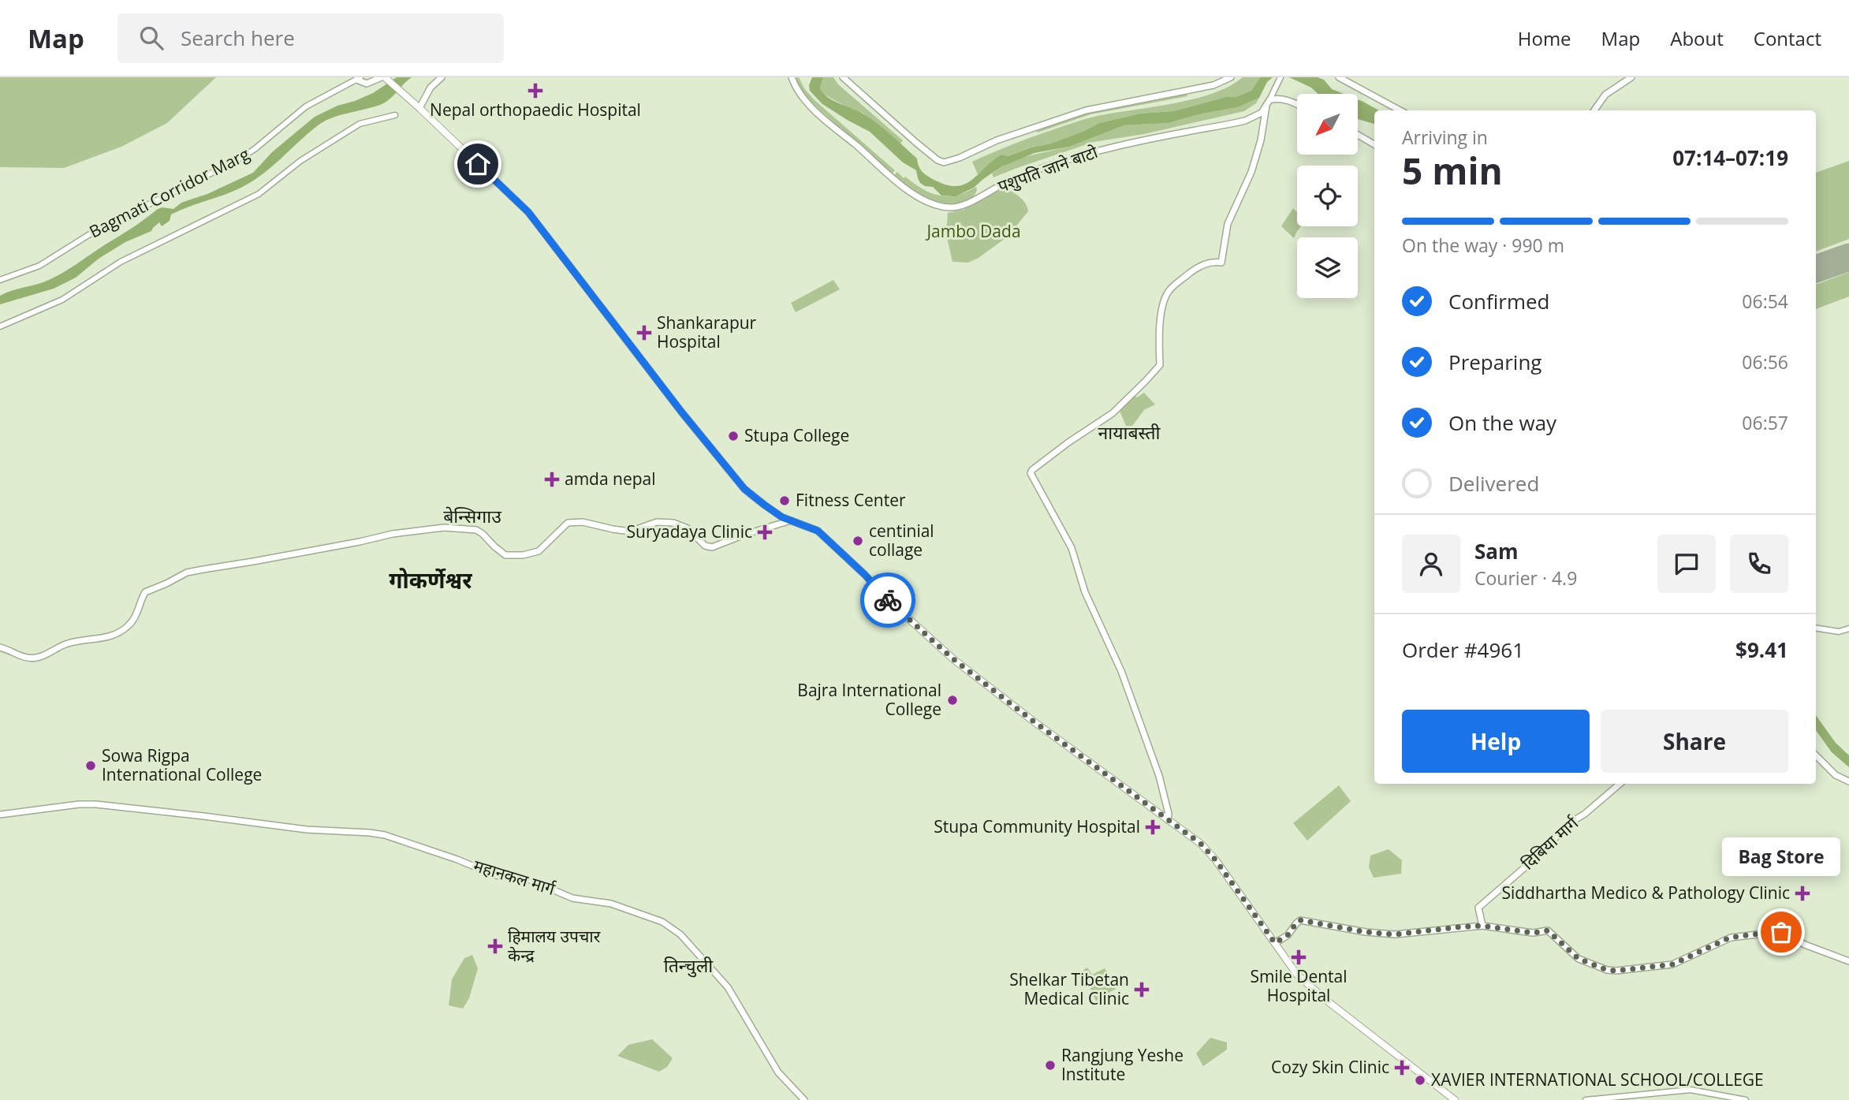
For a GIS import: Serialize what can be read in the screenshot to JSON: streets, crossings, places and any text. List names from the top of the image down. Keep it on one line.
{"streets":{"main road":["पशुपति जाने बाटो","दिबिया मार्ग","महानकल मार्ग"],"street":["Bagmati Corridor Marg"]},"districts":["नायाबस्ती","बेन्सिगाउ","गोकर्णेश्वर","तिन्चुली"],"parks":["Jambo Dada"],"places":{"health":["Nepal orthopaedic Hospital","Shankarapur Hospital","amda nepal","Suryadaya Clinic","Stupa Community Hospital","Siddhartha Medico & Pathology Clinic","हिमालय उपचार केन्द्र","Smile Dental Hospital","Shelkar Tibetan Medical Clinic","Cozy Skin Clinic"],"other":["Stupa College","Fitness Center","centinial collage","Bajra International College","Sowa Rigpa International College","Bag Store","Rangjung Yeshe Institute","XAVIER INTERNATIONAL SCHOOL/COLLEGE"]},"north":"bottom left","page":{"header":"Map","search":"Search here","nav":["Home","Map","About","Contact"],"heading":["5 min","Arriving in","07:14–07:19"],"panel":["Sam","Courier · 4.9","Order #4961","$9.41"],"bar":"On the way · 990 m","list":[["Confirmed","06:54"],["Preparing","06:56"],["On the way","06:57"],"Delivered"],"buttons":["Help","Share"],"bubble":"Bag Store"}}
